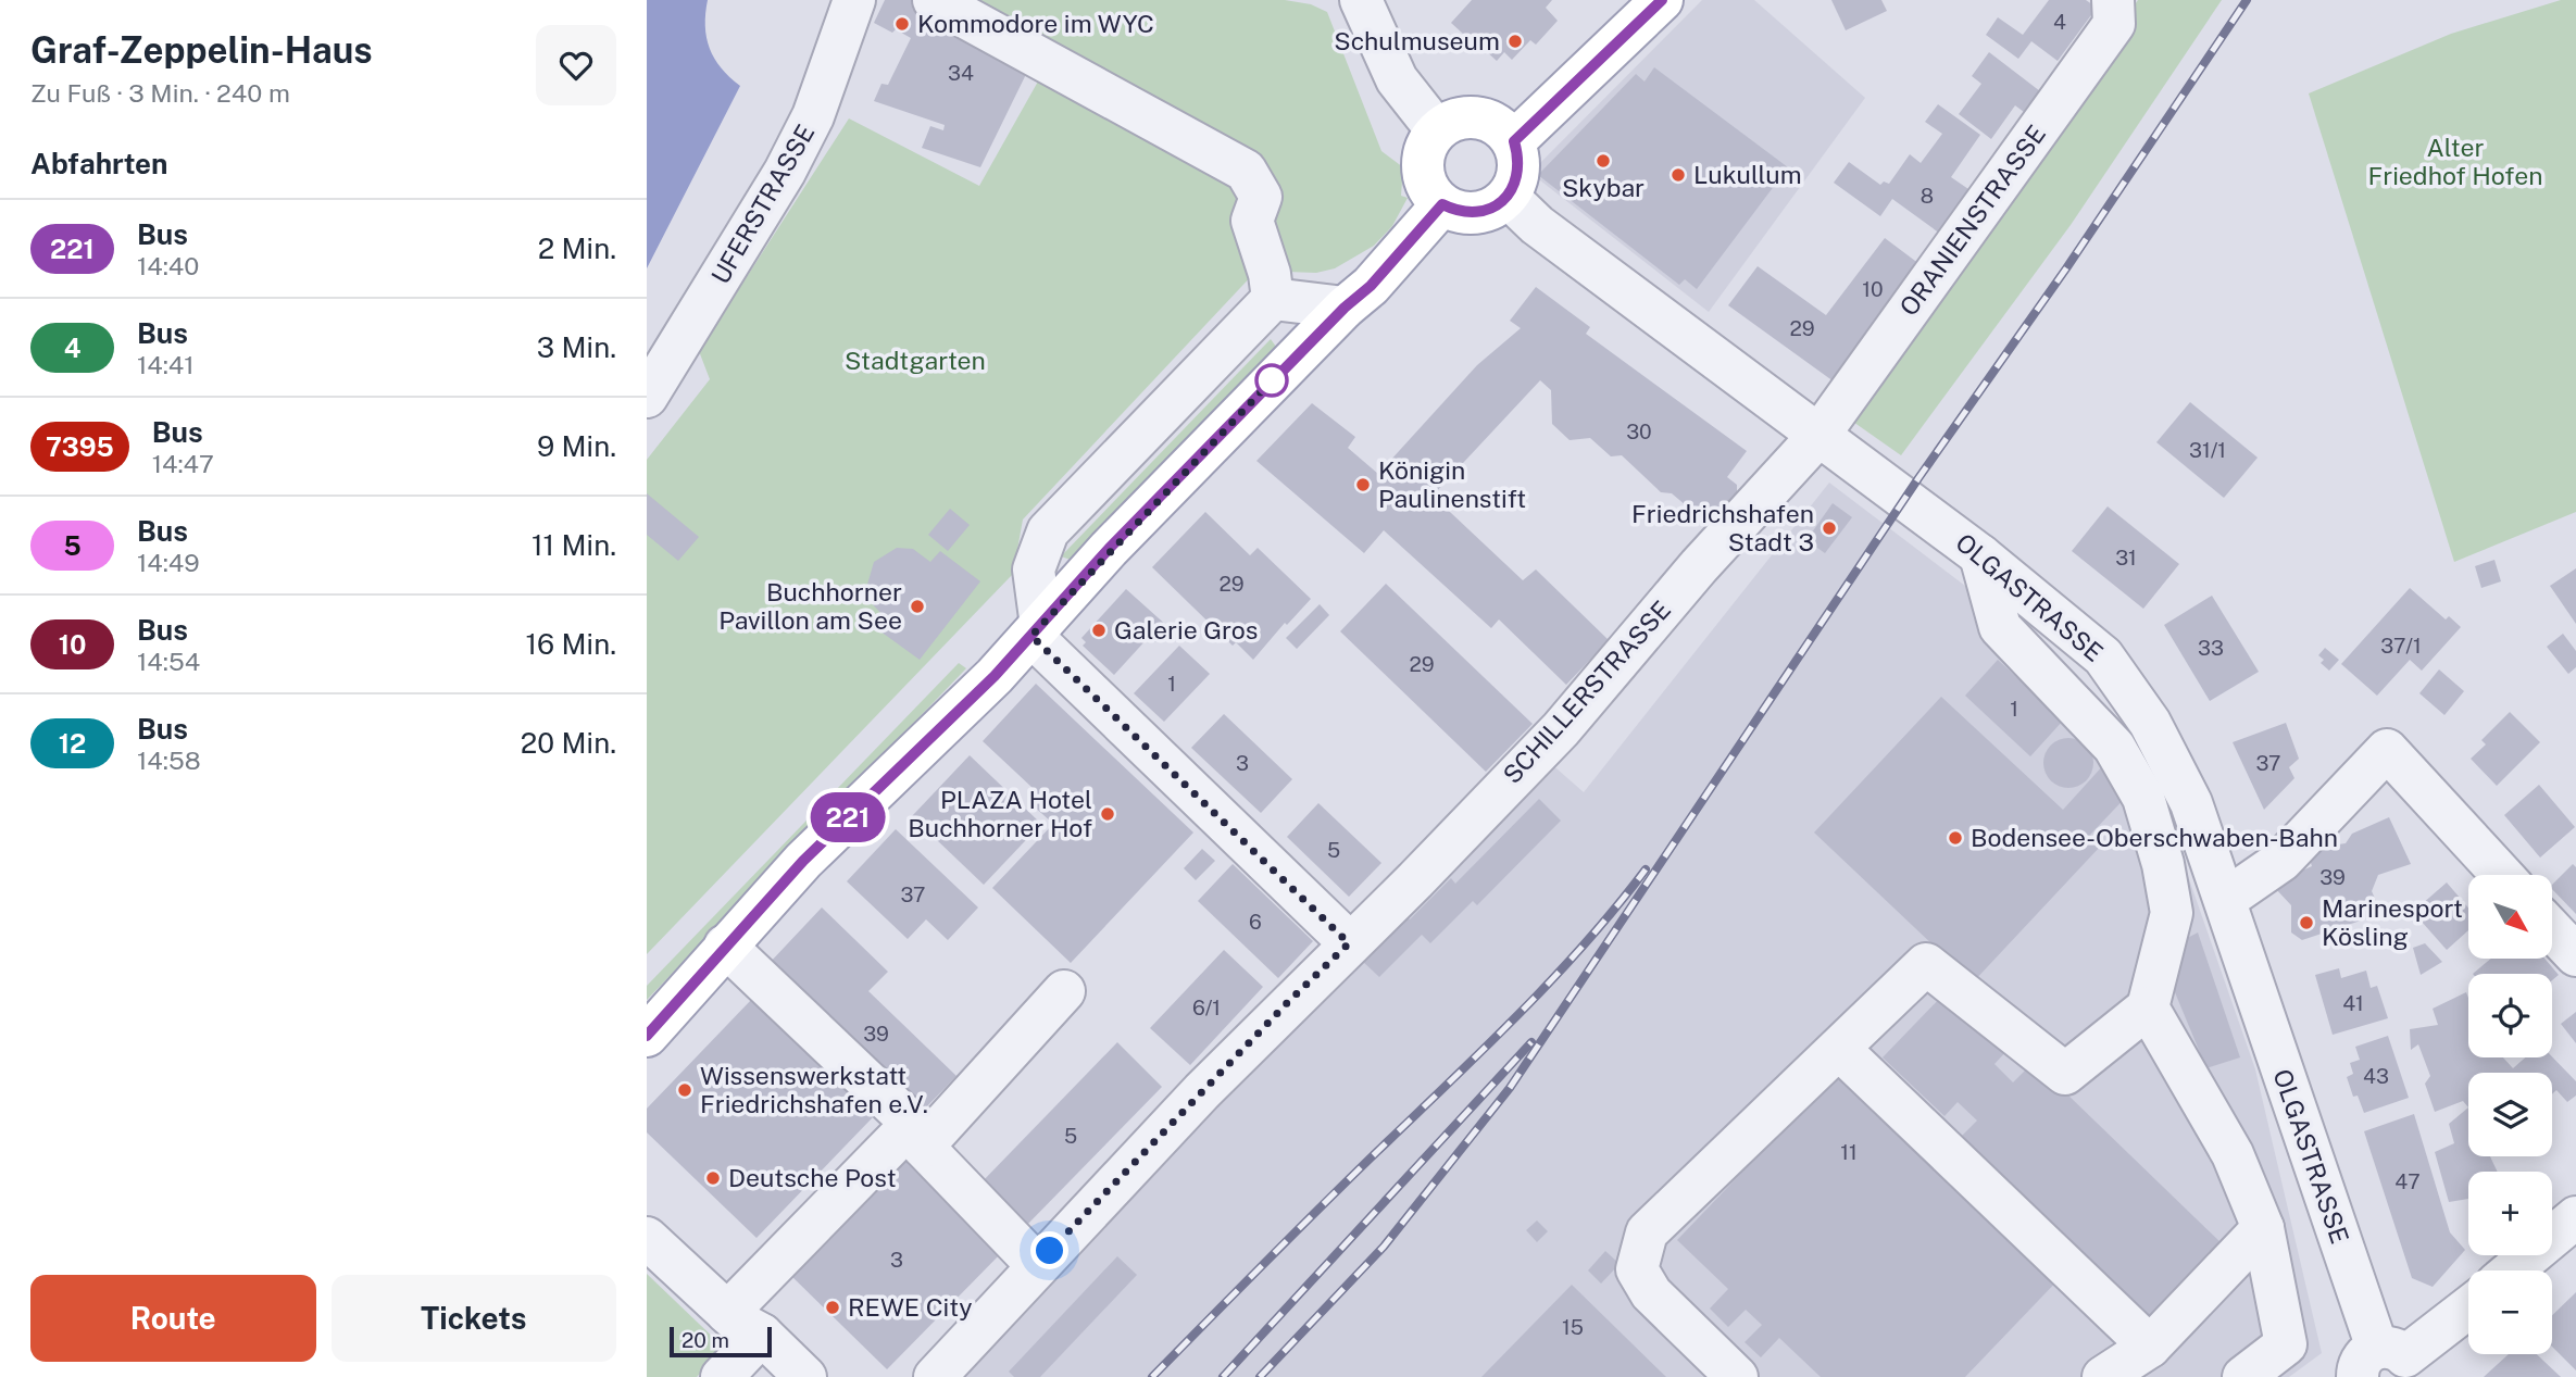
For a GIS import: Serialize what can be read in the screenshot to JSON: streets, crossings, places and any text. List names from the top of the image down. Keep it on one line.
{"streets":{"street":["UFERSTRASSE","ORANIENSTRASSE","OLGASTRASSE","SCHILLERSTRASSE"]},"crossings":[["ORANIENSTRASSE","OLGASTRASSE"],["ORANIENSTRASSE","SCHILLERSTRASSE"],["OLGASTRASSE","SCHILLERSTRASSE"]],"parks":["Alter Friedhof Hofen","Stadtgarten"],"places":["Kommodore im WYC","Schulmuseum","Skybar","Lukullum","Königin Paulinenstift","Friedrichshafen Stadt 3","Buchhorner Pavillon am See","Galerie Gros","PLAZA Hotel Buchhorner Hof","Bodensee-Oberschwaben-Bahn","Marinesport Kösling","Wissenswerkstatt Friedrichshafen e.V.","Deutsche Post","REWE City"],"lines":["bus line 221"],"house_numbers":["4","34","8","10","29","30","31/1","31","29","37/1","33","29","1","1","3","37","5","39","37","6","41","6/1","39","43","5","11","47","3","15"],"scale_bar":"20 m","north":"bottom right","page":{"heading":[["Graf-Zeppelin-Haus","Zu Fuß · 3 Min. · 240 m"],"Abfahrten"],"on_map":"221","list":[{"mark":"221","name":"Bus","note":"14:40","value":"2 Min."},{"mark":"4","name":"Bus","note":"14:41","value":"3 Min."},{"mark":"7395","name":"Bus","note":"14:47","value":"9 Min."},{"mark":"5","name":"Bus","note":"14:49","value":"11 Min."},{"mark":"10","name":"Bus","note":"14:54","value":"16 Min."},{"mark":"12","name":"Bus","note":"14:58","value":"20 Min."}],"map_buttons":["+","−"],"buttons":["Route","Tickets"],"scale":"20 m"}}
